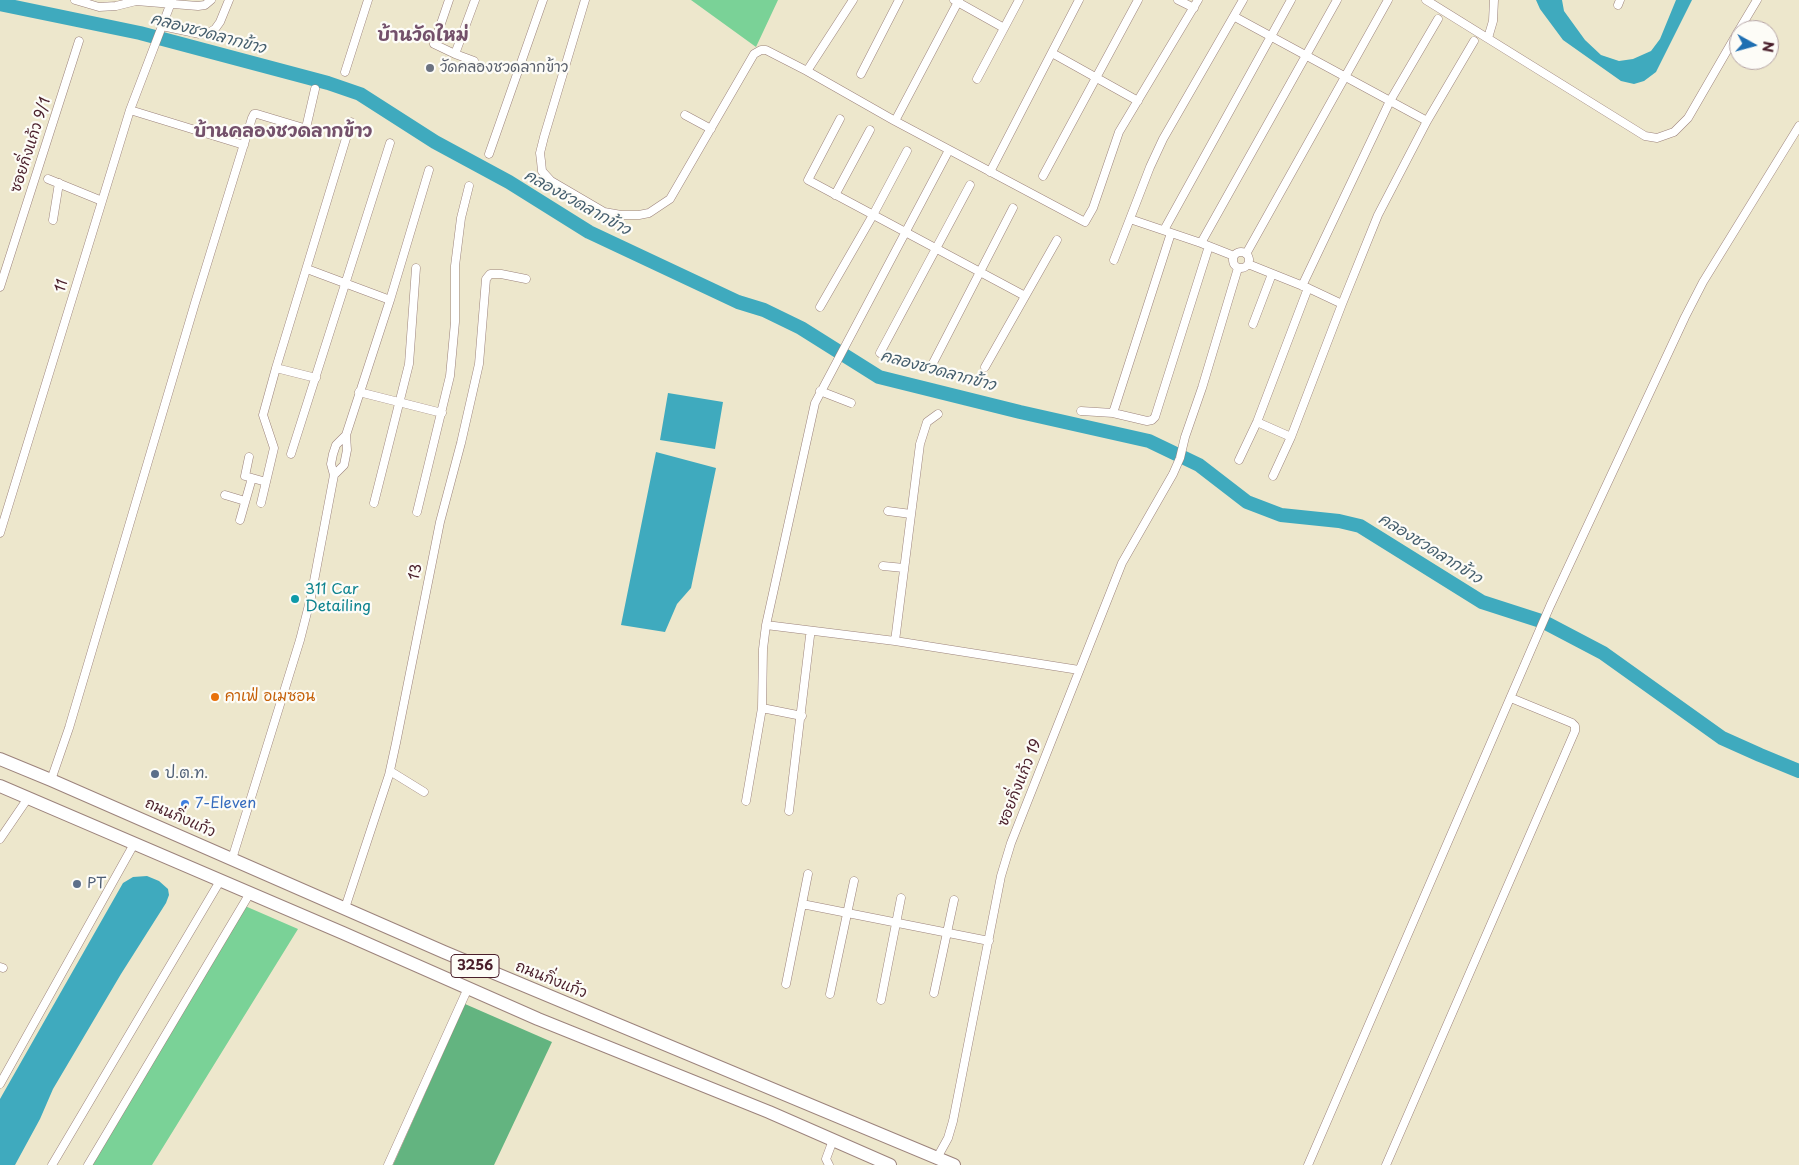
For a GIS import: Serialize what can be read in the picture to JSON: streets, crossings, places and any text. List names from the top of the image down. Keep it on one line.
{"streets":{"main road":["ถนนกิ่งแก้ว","3256"],"street":["ซอยกิ่งแก้ว 9/1","11","13","ซอยกิ่งแก้ว 19"]},"crossings":[["13","ถนนกิ่งแก้ว"],["ซอยกิ่งแก้ว 19","ถนนกิ่งแก้ว"]],"districts":["บ้านวัดใหม่","บ้านคลองชวดลากข้าว"],"water":["คลองชวดลากข้าว"],"places":["วัดคลองชวดลากข้าว","311 Car Detailing","คาเฟ่ อเมซอน","ป.ต.ท.","7-Eleven","PT"],"north":"right"}
